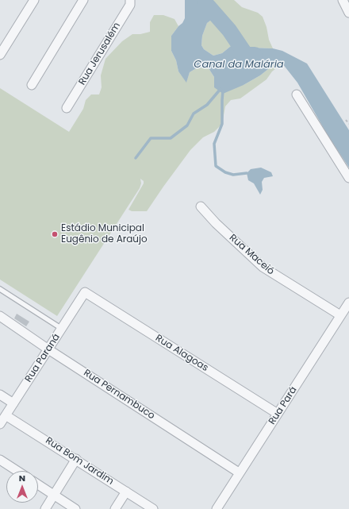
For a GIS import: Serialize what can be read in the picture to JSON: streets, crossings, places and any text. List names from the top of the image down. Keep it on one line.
{"streets":{"street":["Rua Jerusalém","Rua Maceió","Rua Alagoas","Rua Paraná","Rua Pernambuco","Rua Pará","Rua Bom Jardim"]},"crossings":[["Rua Maceió","Rua Pará"],["Rua Alagoas","Rua Paraná"],["Rua Alagoas","Rua Pará"],["Rua Paraná","Rua Pernambuco"],["Rua Paraná","Rua Bom Jardim"],["Rua Pernambuco","Rua Pará"]],"water":["Canal da Malária"],"places":["Estádio Municipal Eugênio de Araújo"],"north":"top"}
